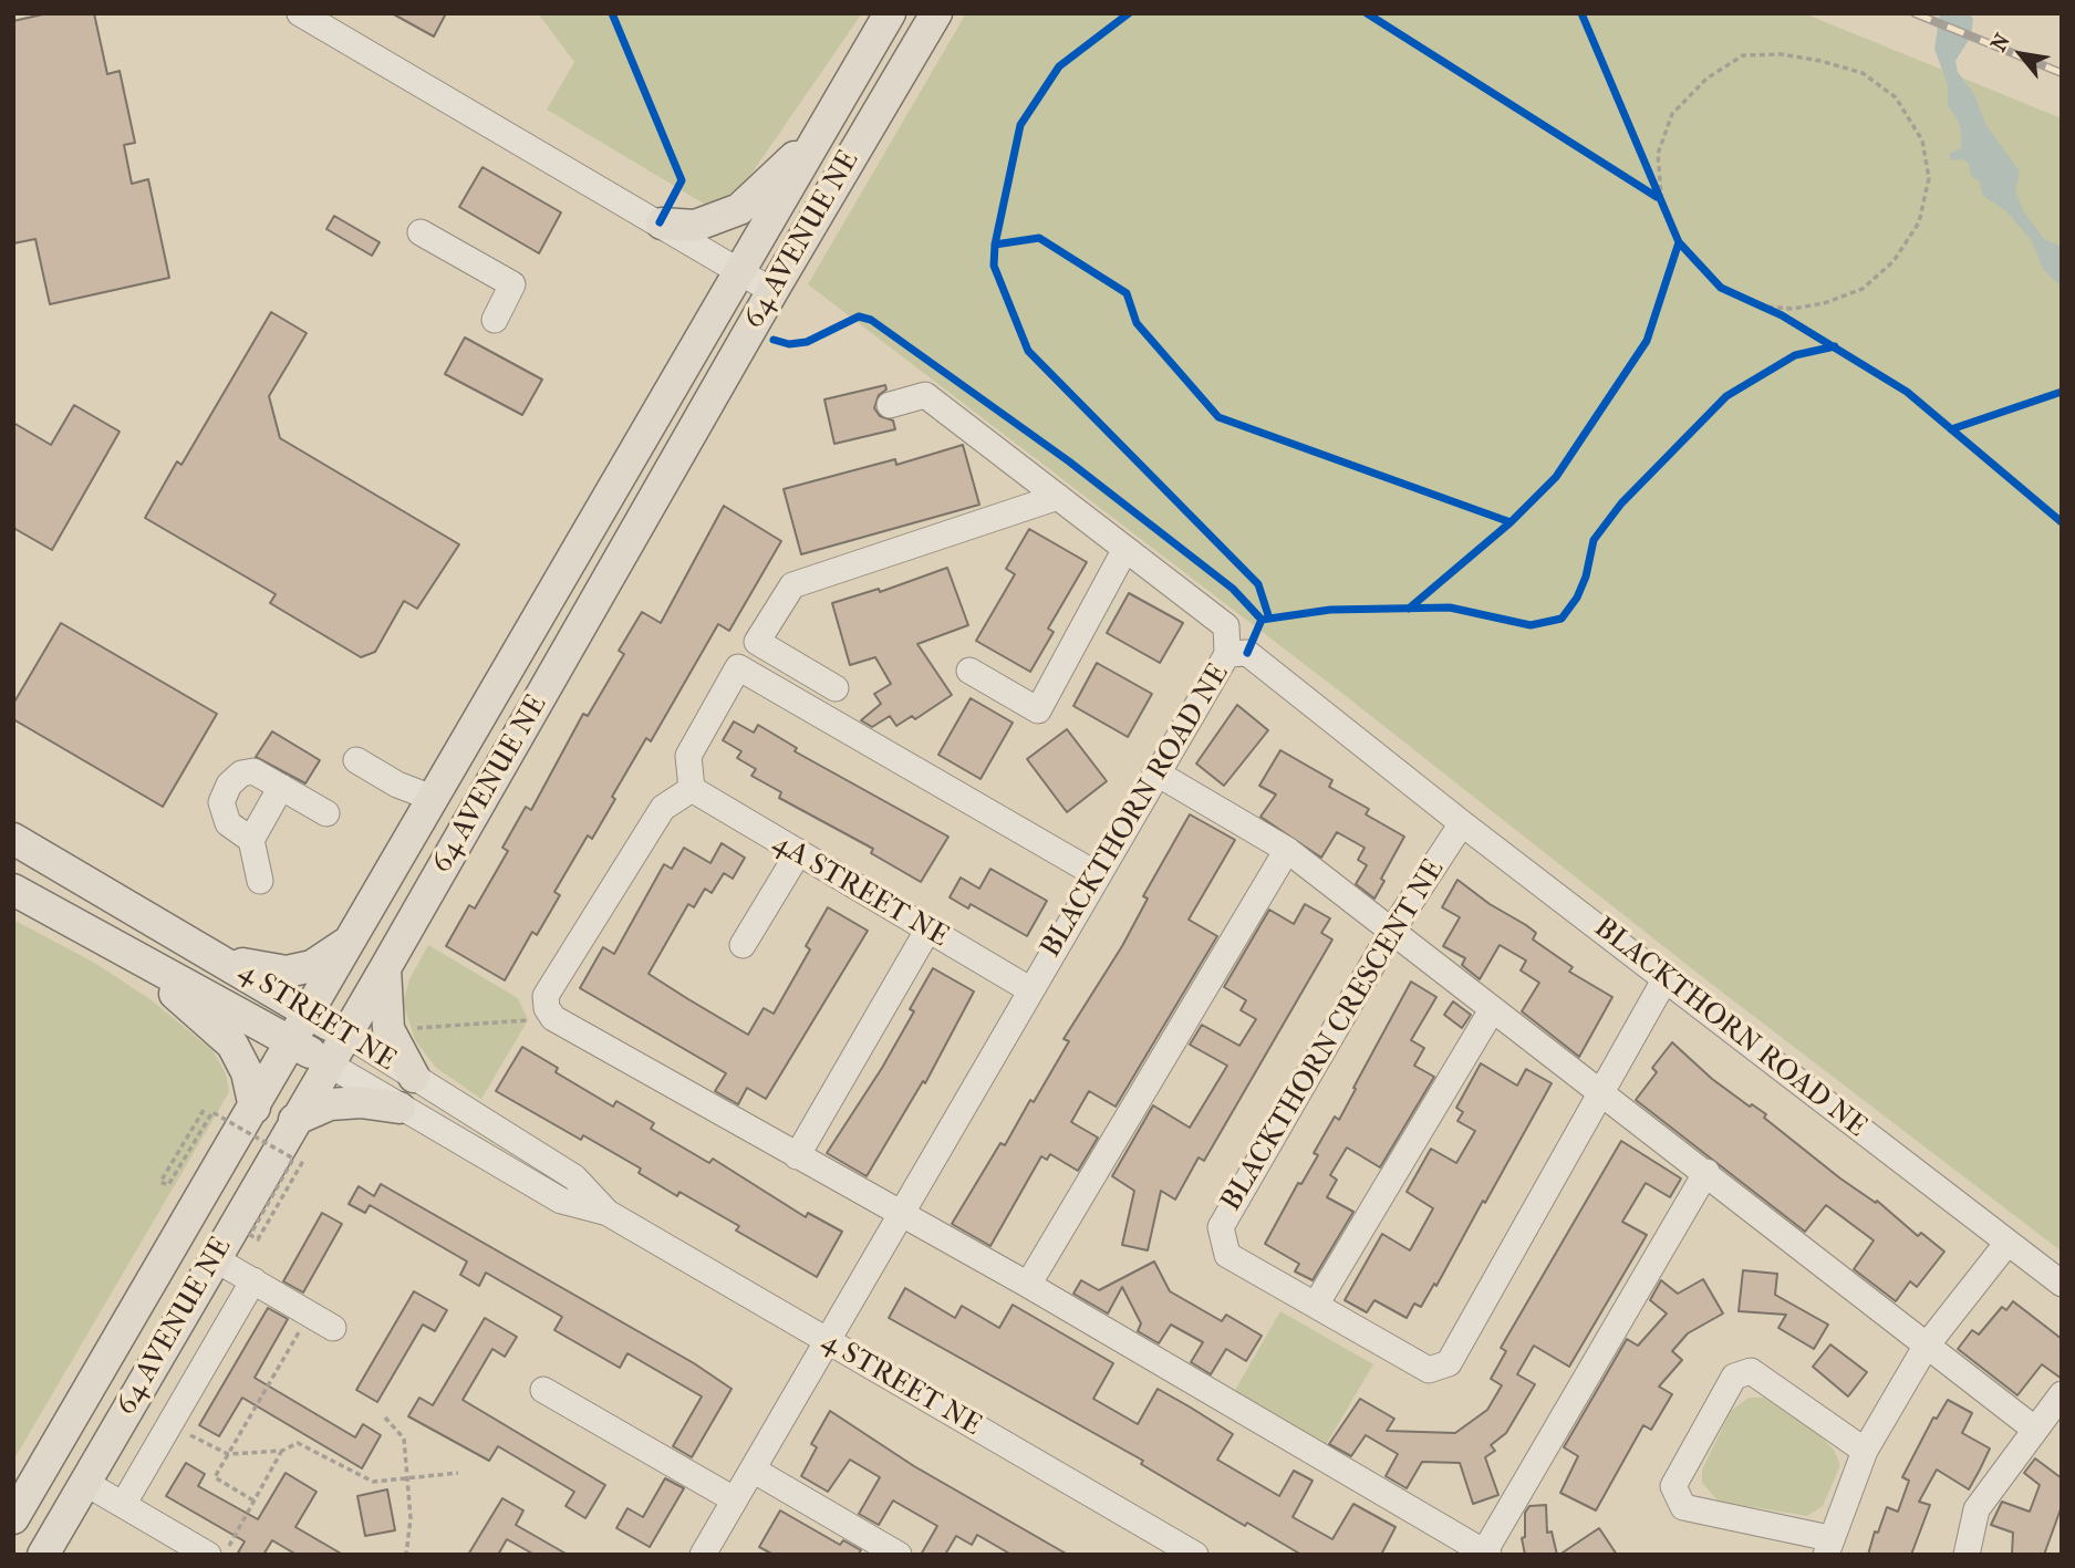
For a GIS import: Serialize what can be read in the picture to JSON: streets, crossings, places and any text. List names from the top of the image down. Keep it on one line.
{"streets":{"main road":["64 AVENUE NE","4 STREET NE"],"street":["BLACKTHORN ROAD NE","4A STREET NE","BLACKTHORN CRESCENT NE"]},"crossings":[["64 AVENUE NE","4 STREET NE"],["BLACKTHORN ROAD NE","4A STREET NE"],["BLACKTHORN ROAD NE","4 STREET NE"],["BLACKTHORN ROAD NE","BLACKTHORN CRESCENT NE"]],"north":"top left"}
